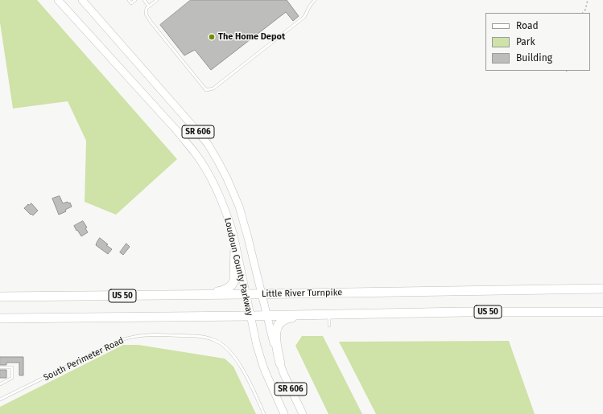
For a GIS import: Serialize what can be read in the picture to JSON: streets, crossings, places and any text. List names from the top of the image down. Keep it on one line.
{"streets":{"highway":["Little River Turnpike","US 50"],"main road":["SR 606","Loudoun County Parkway"],"lane":["South Perimeter Road"]},"crossings":[["Loudoun County Parkway","Little River Turnpike"],["Loudoun County Parkway","US 50"]],"places":["The Home Depot"],"legend":["Road","Park","Building"]}
